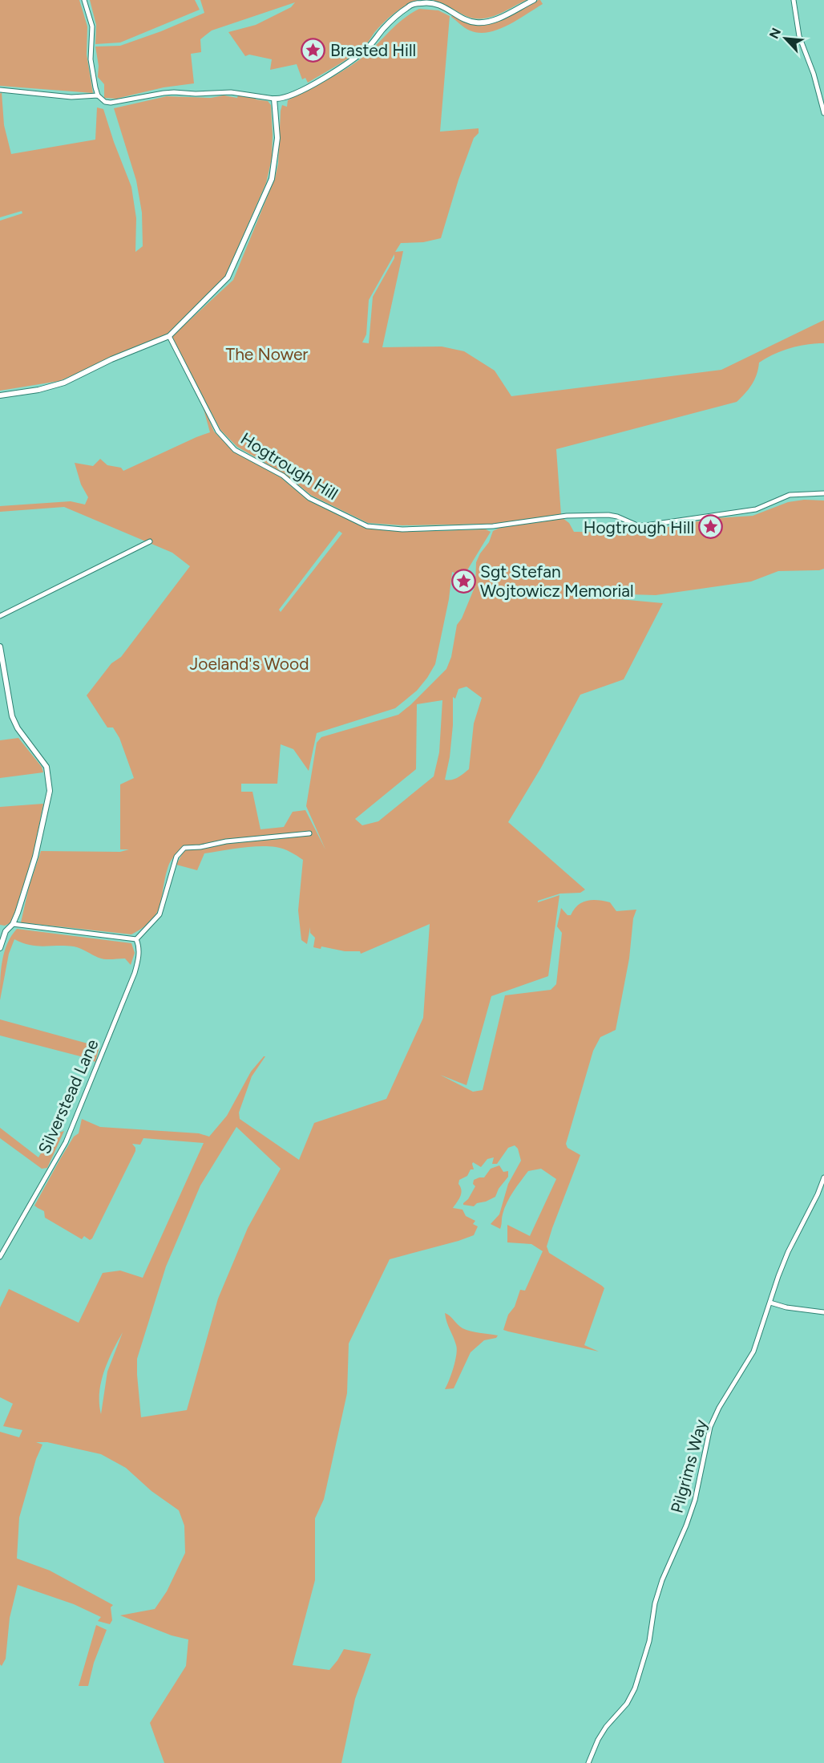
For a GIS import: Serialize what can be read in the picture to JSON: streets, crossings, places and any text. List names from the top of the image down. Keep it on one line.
{"streets":{"street":["Hogtrough Hill","Silverstead Lane","Pilgrims Way"]},"parks":["The Nower","Joeland's Wood"],"places":{"place":["Brasted Hill","Hogtrough Hill","Sgt Stefan Wojtowicz Memorial"]},"north":"top left"}
